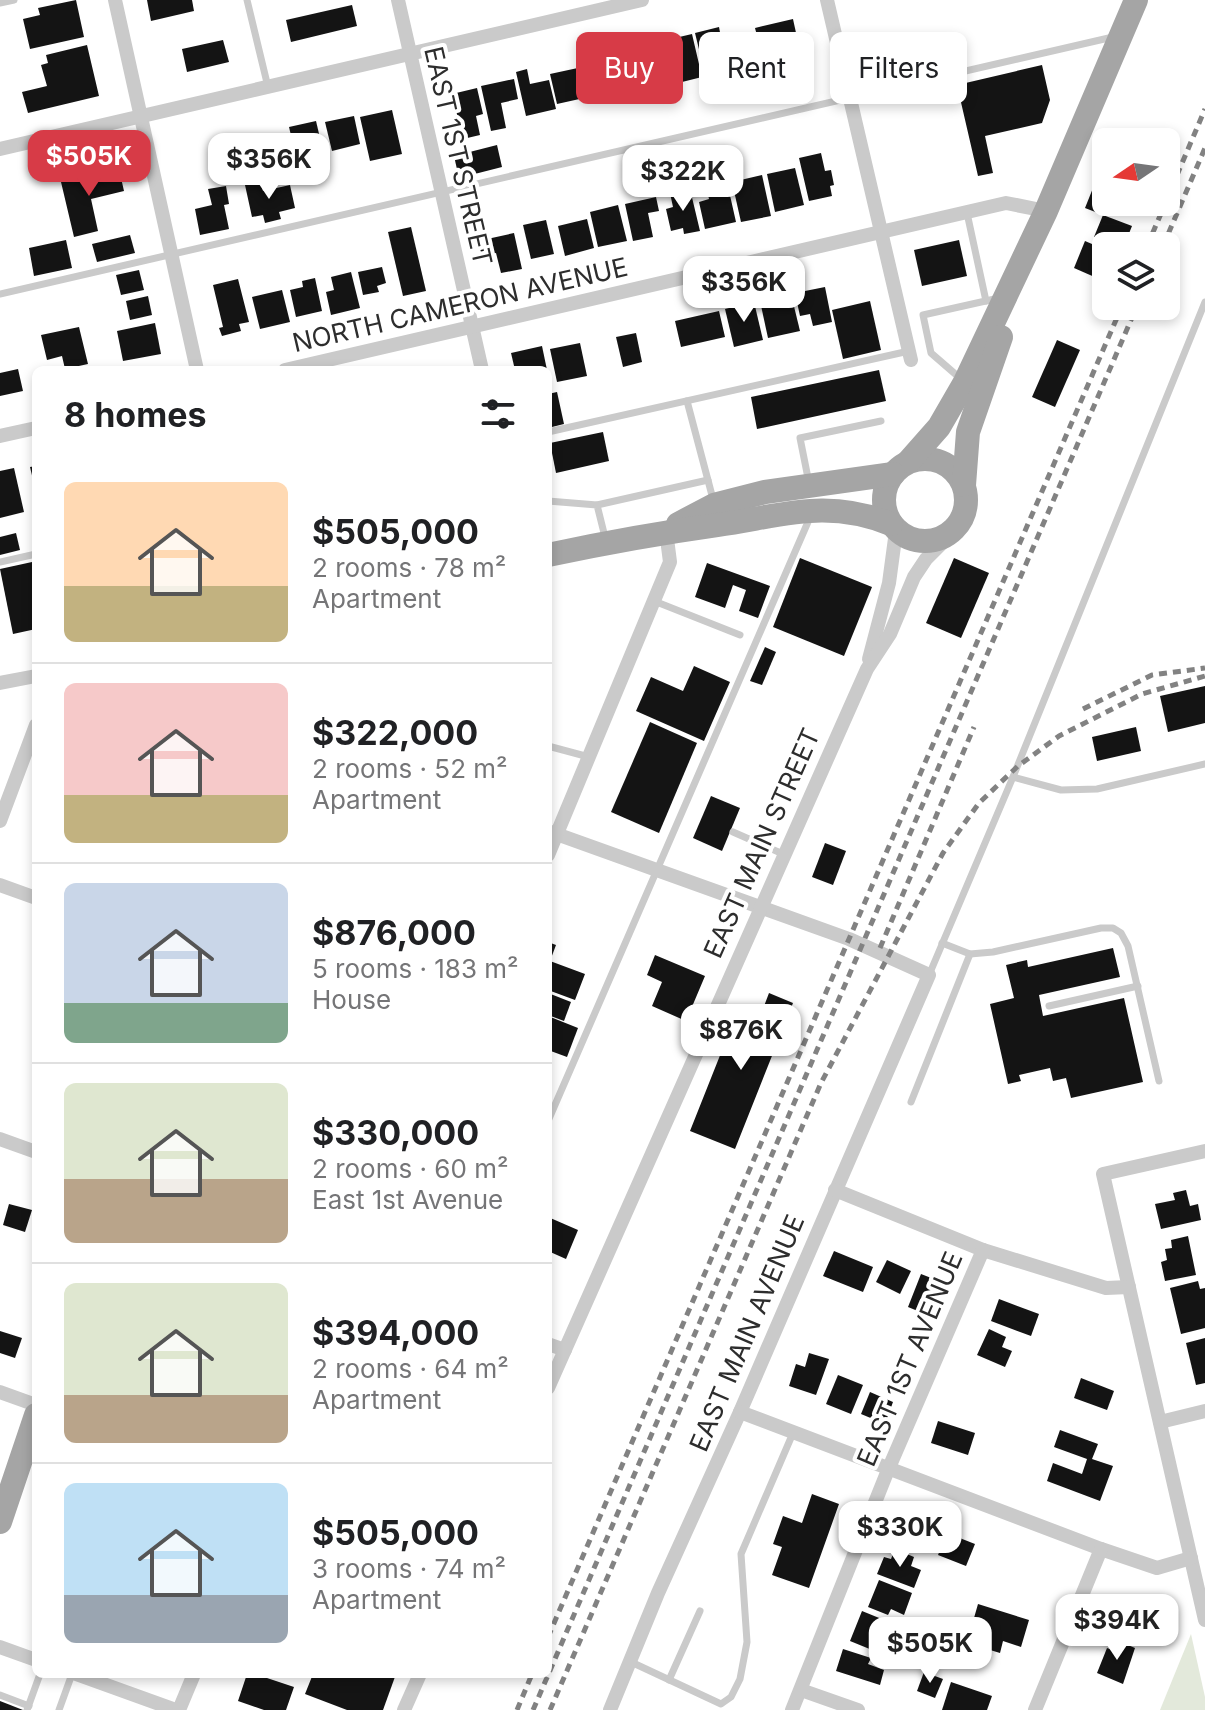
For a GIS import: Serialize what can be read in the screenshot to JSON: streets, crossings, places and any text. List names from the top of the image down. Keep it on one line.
{"streets":{"street":["EAST 1ST STREET","NORTH CAMERON AVENUE","EAST MAIN STREET","EAST MAIN AVENUE","EAST 1ST AVENUE"]},"crossings":[["EAST 1ST STREET","NORTH CAMERON AVENUE"]],"north":"left","page":{"chip":["Buy","Rent","Filters"],"price":["$505K","$356K","$322K","$356K","$876K","$330K","$394K","$505K"],"heading":"8 homes","list":[{"name":"$505,000","note":"2 rooms · 78 m² · Apartment"},{"name":"$322,000","note":"2 rooms · 52 m² · Apartment"},{"name":"$876,000","note":"5 rooms · 183 m² · House"},{"name":"$330,000","note":"2 rooms · 60 m² · East 1st Avenue"},{"name":"$394,000","note":"2 rooms · 64 m² · Apartment"},{"name":"$505,000","note":"3 rooms · 74 m² · Apartment"}]}}
